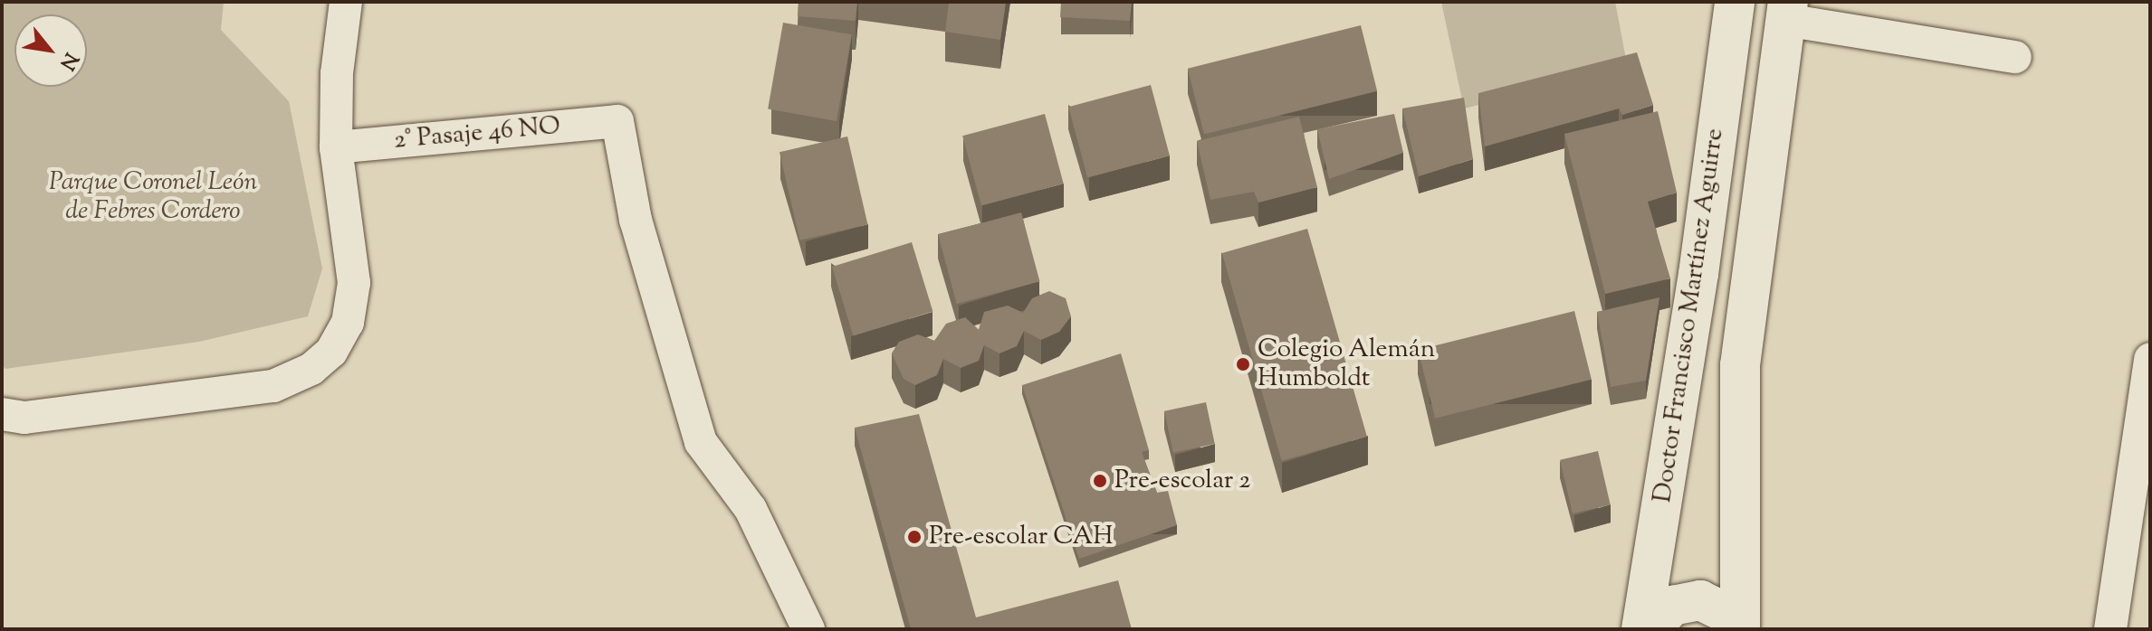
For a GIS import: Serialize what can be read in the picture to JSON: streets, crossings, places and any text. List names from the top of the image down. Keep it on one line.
{"streets":{"street":["2° Pasaje 46 NO","Doctor Francisco Martínez Aguirre"]},"parks":["Parque Coronel León de Febres Cordero"],"places":["Colegio Alemán Humboldt","Pre-escolar 2","Pre-escolar CAH"],"north":"bottom right"}
